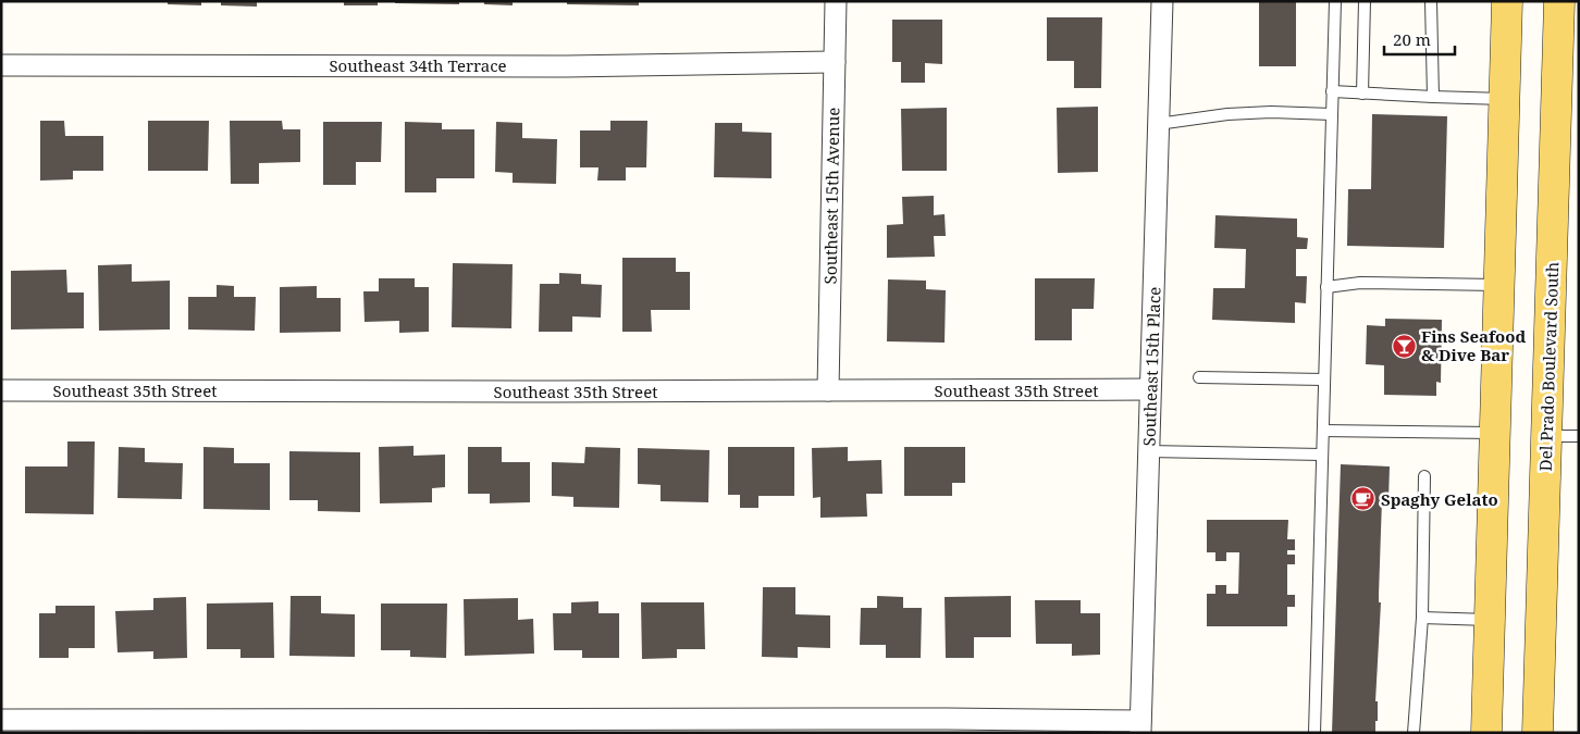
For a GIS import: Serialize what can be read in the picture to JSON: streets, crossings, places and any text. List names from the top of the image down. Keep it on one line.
{"streets":{"main road":["Del Prado Boulevard South"],"street":["Southeast 34th Terrace","Southeast 15th Avenue","Southeast 15th Place","Southeast 35th Street"]},"crossings":[["Southeast 34th Terrace","Southeast 15th Avenue"],["Southeast 15th Avenue","Southeast 35th Street"],["Southeast 15th Place","Southeast 35th Street"]],"places":{"bar":["Fins Seafood & Dive Bar"],"cafe":["Spaghy Gelato"]},"scale_bar":"20 m"}
